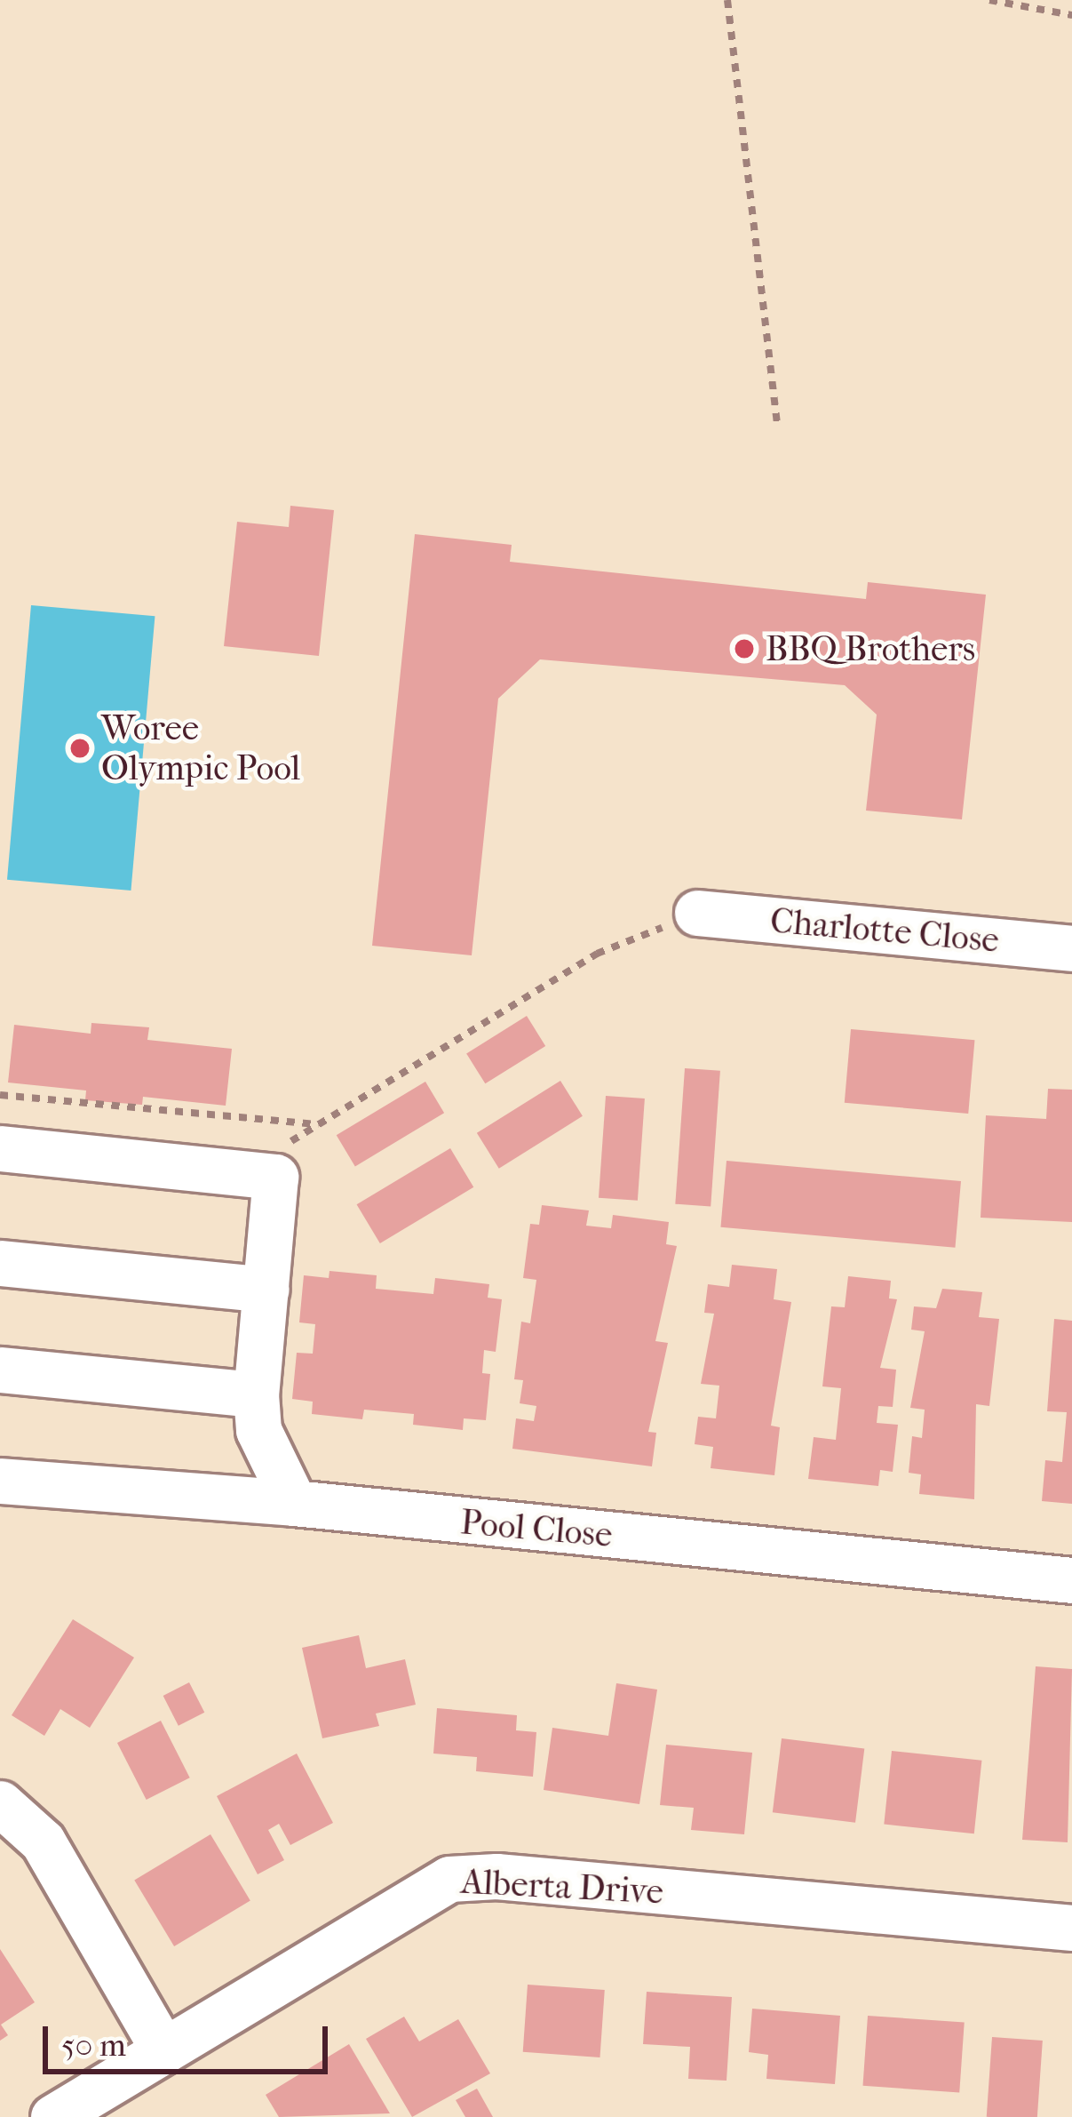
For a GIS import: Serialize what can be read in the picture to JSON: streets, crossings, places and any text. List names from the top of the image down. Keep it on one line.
{"streets":{"street":["Charlotte Close","Pool Close","Alberta Drive"]},"places":["BBQ Brothers","Woree Olympic Pool"],"scale_bar":"50 m"}
